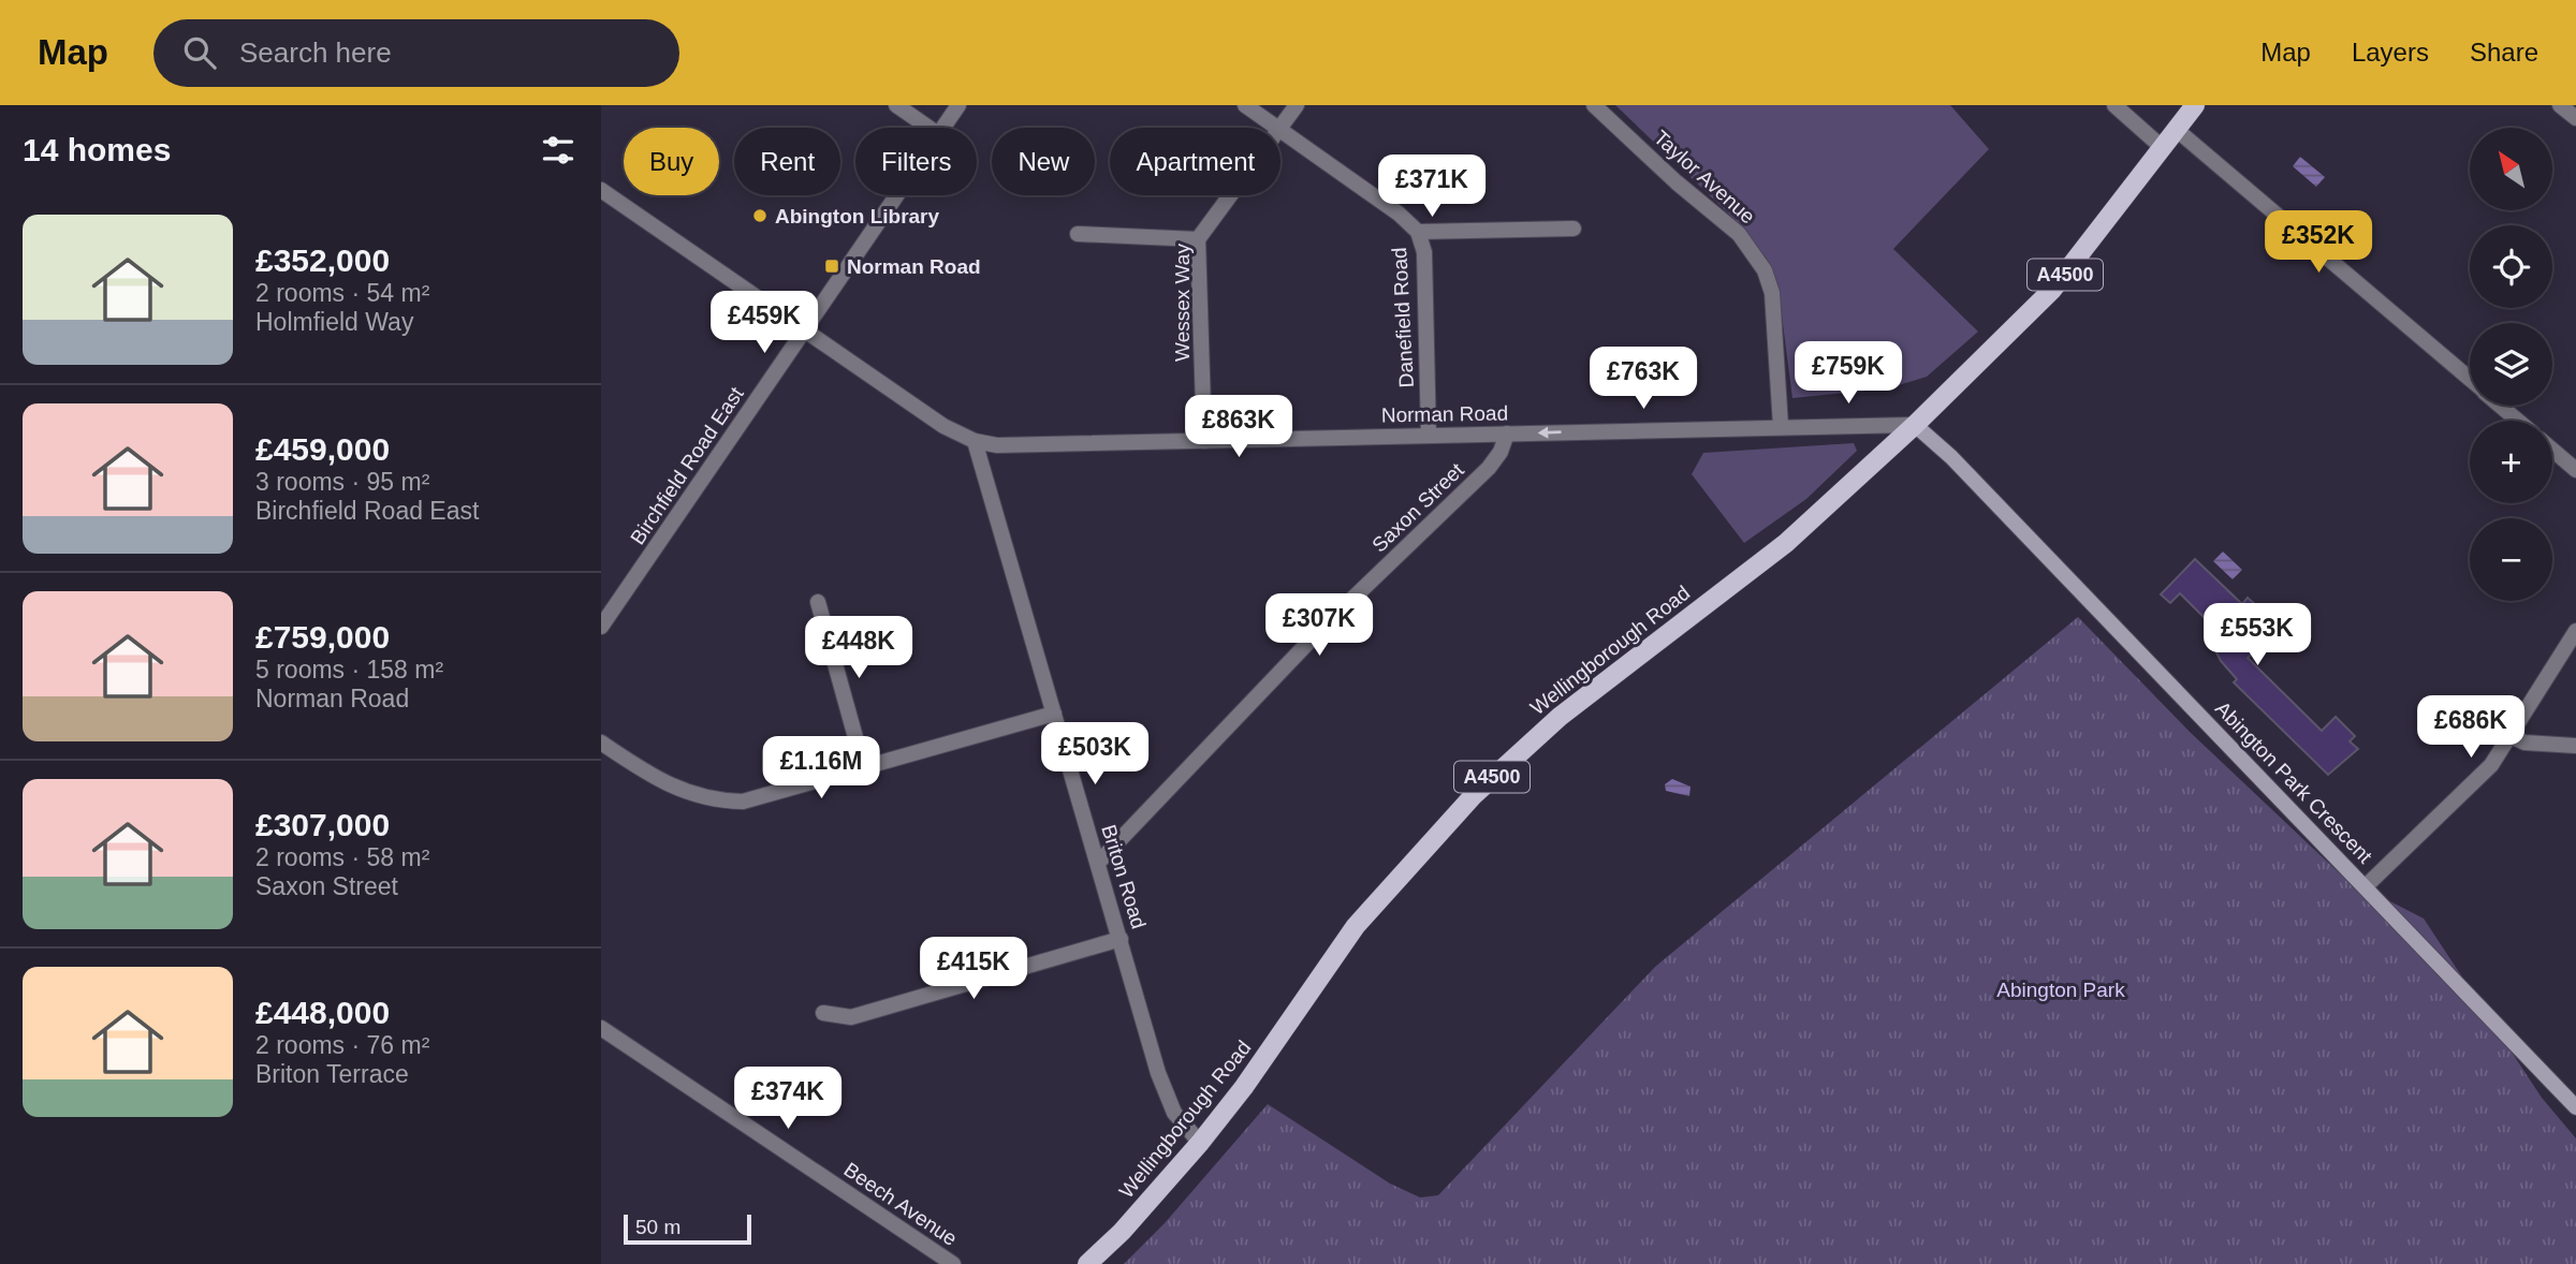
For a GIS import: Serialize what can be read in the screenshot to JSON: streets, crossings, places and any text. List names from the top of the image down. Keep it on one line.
{"streets":{"main road":["A4500","Wellingborough Road"],"street":["Taylor Avenue","Wessex Way","Danefield Road","Norman Road","Birchfield Road East","Saxon Street","Abington Park Crescent","Briton Road","Beech Avenue"]},"crossings":[["Taylor Avenue","Norman Road"],["Wessex Way","Norman Road"],["Danefield Road","Norman Road"],["Norman Road","Birchfield Road East"],["Norman Road","Saxon Street"],["Norman Road","Wellingborough Road"],["Norman Road","Abington Park Crescent"],["Norman Road","Briton Road"],["Saxon Street","Briton Road"],["Wellingborough Road","Abington Park Crescent"],["Wellingborough Road","Briton Road"]],"parks":["Abington Park"],"places":{"other":["Abington Library"],"transit":["Norman Road"]},"scale_bar":"50 m","north":"top left","page":{"header":"Map","search":"Search here","nav":["Map","Layers","Share"],"heading":"14 homes","map_buttons":["+","−"],"chip":["Buy","Rent","Filters","New","Apartment"],"price":["£371K","£352K","£459K","£759K","£763K","£863K","£307K","£553K","£448K","£686K","£503K","£1.16M","£415K","£374K"],"list":[{"name":"£352,000","note":"2 rooms · 54 m² · Holmfield Way"},{"name":"£459,000","note":"3 rooms · 95 m² · Birchfield Road East"},{"name":"£759,000","note":"5 rooms · 158 m² · Norman Road"},{"name":"£307,000","note":"2 rooms · 58 m² · Saxon Street"},{"name":"£448,000","note":"2 rooms · 76 m² · Briton Terrace"}],"scale":"50 m"}}
